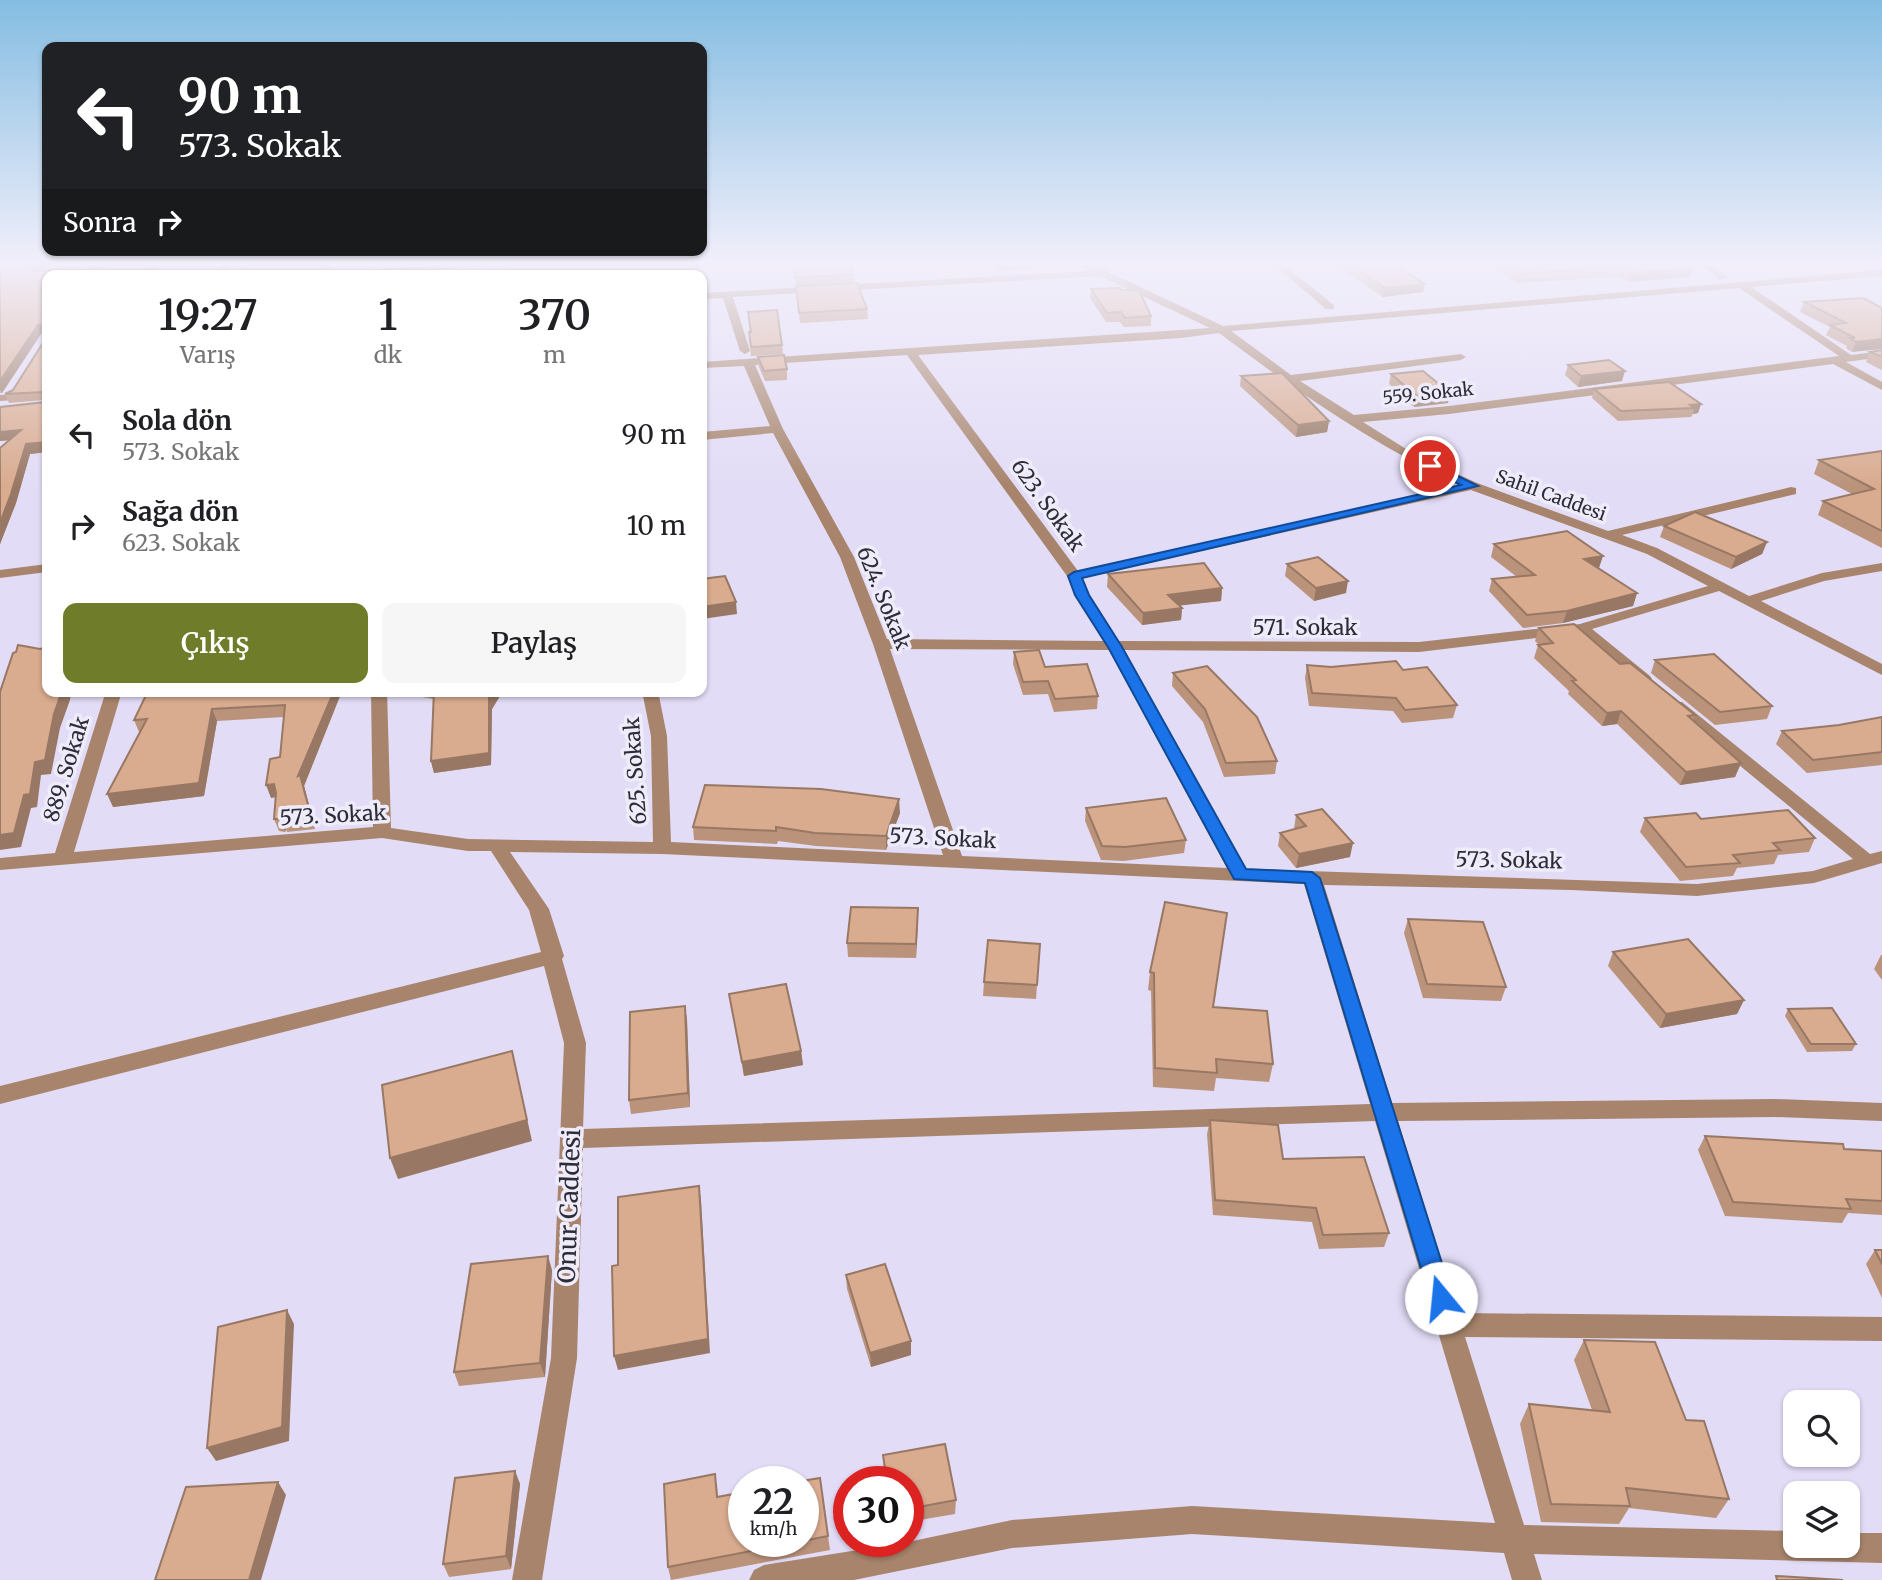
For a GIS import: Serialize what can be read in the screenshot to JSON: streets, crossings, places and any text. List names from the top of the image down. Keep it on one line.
{"streets":{"street":["559. Sokak","Sahil Caddesi","623. Sokak","624. Sokak","571. Sokak","889. Sokak","625. Sokak","573. Sokak","Onur Caddesi"]},"crossings":[["559. Sokak","Sahil Caddesi"],["Sahil Caddesi","571. Sokak"],["623. Sokak","571. Sokak"],["623. Sokak","573. Sokak"],["624. Sokak","571. Sokak"],["624. Sokak","573. Sokak"],["889. Sokak","573. Sokak"],["625. Sokak","573. Sokak"],["573. Sokak","Onur Caddesi"]],"page":{"turn":["90 m","573. Sokak"],"then":"Sonra","eta":["19:27","Varış","1","dk","370","m"],"list":[{"name":"Sola dön","note":"573. Sokak","value":"90 m"},{"name":"Sağa dön","note":"623. Sokak","value":"10 m"}],"buttons":["Çıkış","Paylaş"],"speed":"22 km/h","limit":"30"}}
